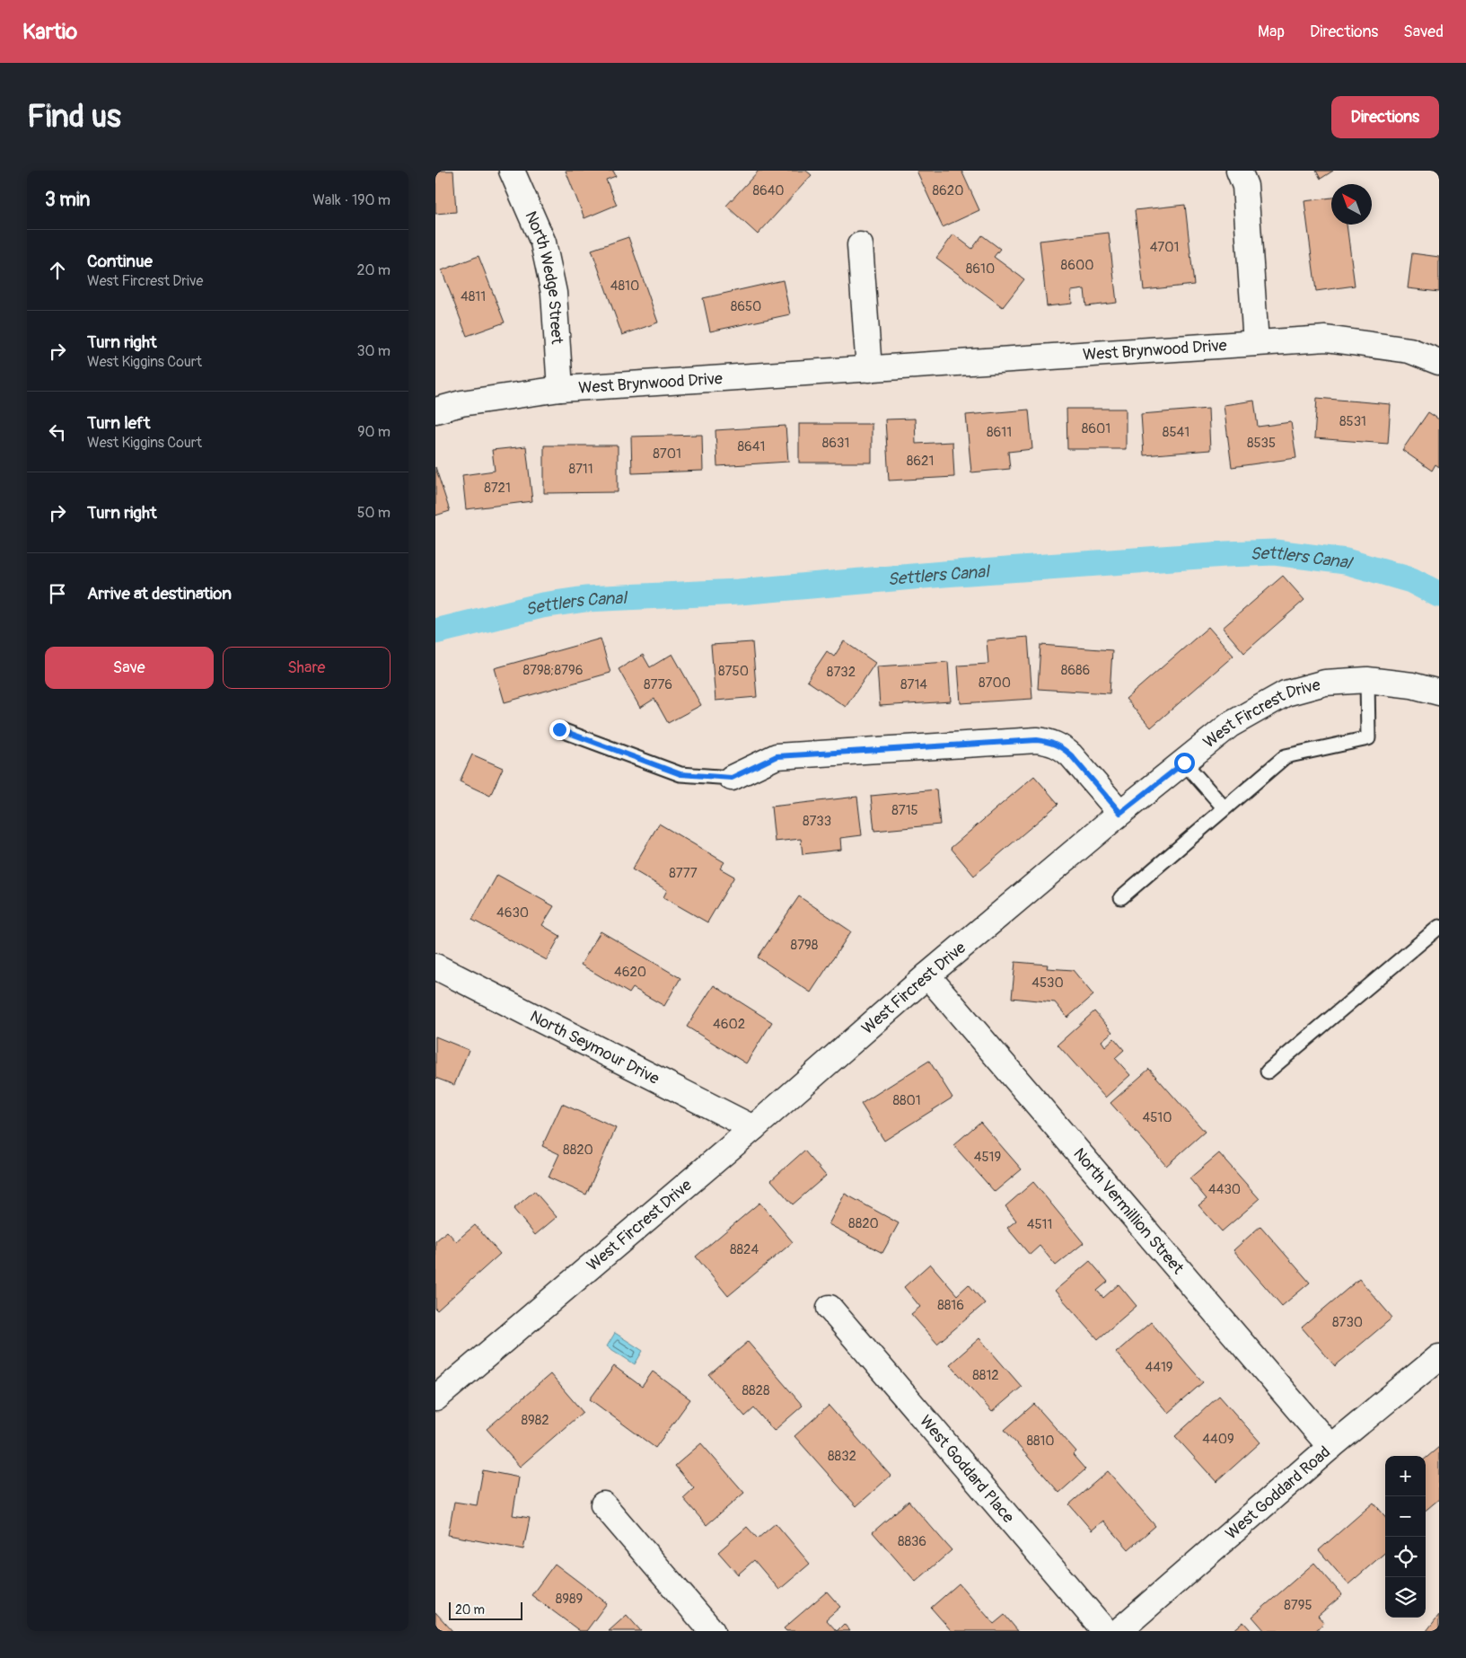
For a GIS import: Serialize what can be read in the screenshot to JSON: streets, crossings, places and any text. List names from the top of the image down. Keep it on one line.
{"streets":{"street":["North Wedge Street","West Brynwood Drive","West Fircrest Drive","North Seymour Drive","North Vermillion Street","West Goddard Place","West Goddard Road"]},"crossings":[["North Wedge Street","West Brynwood Drive"],["West Fircrest Drive","North Seymour Drive"],["West Fircrest Drive","North Vermillion Street"],["North Vermillion Street","West Goddard Road"]],"water":["Settlers Canal"],"house_numbers":["8640","8620","4701","8600","8610","4810","4811","8650","8531","8601","8611","8541","8631","8535","8641","8701","8621","8711","8721","8798;8796","8686","8750","8732","8700","8776","8714","8715","8733","8777","4630","8798","4620","4530","4602","8801","4510","8820","4519","4430","8820","4511","8824","8816","8730","4419","8812","8828","8982","4409","8810","8832","8836","8989","8795"],"scale_bar":"20 m","north":"top left","page":{"header":"Kartio","nav":["Map","Directions","Saved"],"buttons":["Directions",["Save","Share"]],"title":"Find us","heading":["3 min","Walk · 190 m"],"list":[["Continue","West Fircrest Drive","20 m"],["Turn right","West Kiggins Court","30 m"],["Turn left","West Kiggins Court","90 m"],["Turn right","50 m"],"Arrive at destination"],"map_buttons":["+","−"],"scale":"20 m"}}
